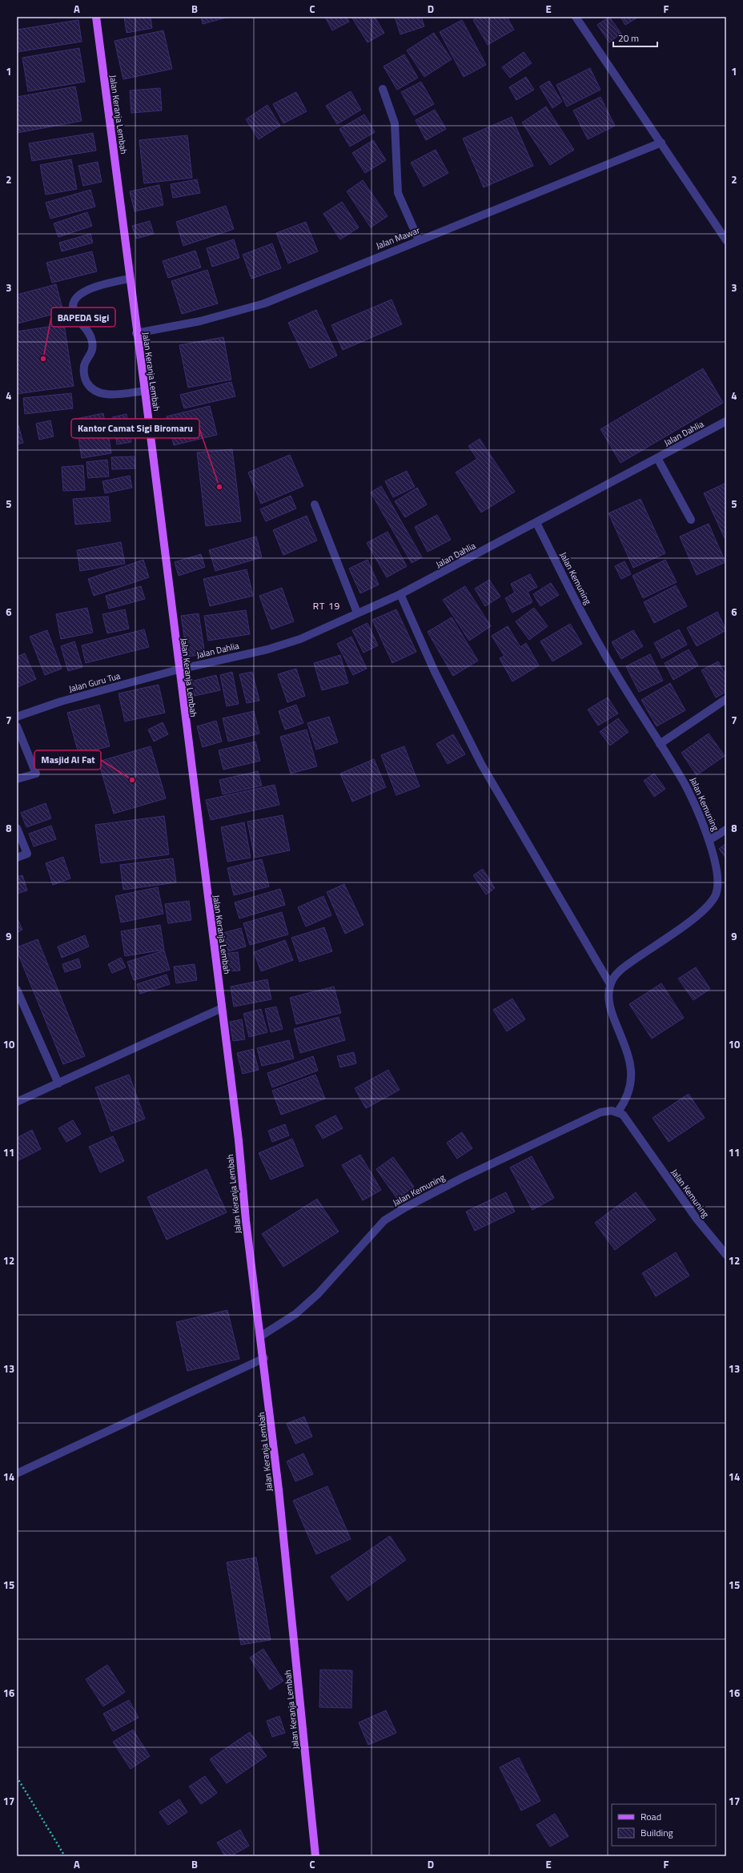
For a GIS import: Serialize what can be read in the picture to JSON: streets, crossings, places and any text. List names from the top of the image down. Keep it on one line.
{"streets":{"main road":["Jalan Keranja Lembah"],"street":["Jalan Mawar","Jalan Dahlia","Jalan Kemuning","Jalan Guru Tua"]},"crossings":[["Jalan Keranja Lembah","Jalan Mawar"],["Jalan Keranja Lembah","Jalan Dahlia"],["Jalan Keranja Lembah","Jalan Kemuning"],["Jalan Keranja Lembah","Jalan Guru Tua"],["Jalan Dahlia","Jalan Kemuning"],["Jalan Dahlia","Jalan Guru Tua"]],"districts":["RT 19"],"places":["BAPEDA Sigi","Kantor Camat Sigi Biromaru","Masjid Al Fat"],"legend":["Road","Building"],"scale_bar":"20 m","grid":{"columns":["A","B","C","D","E","F"],"rows":["1","2","3","4","5","6","7","8","9","10","11","12","13","14","15","16","17"]}}
